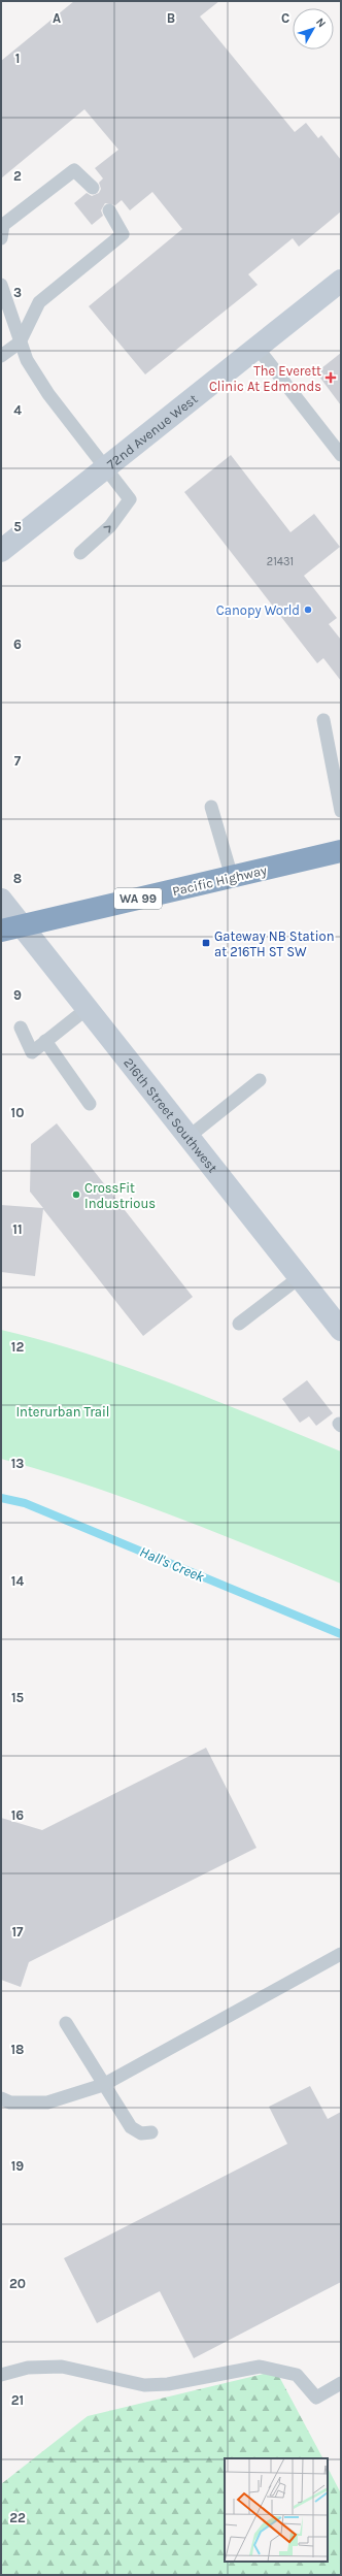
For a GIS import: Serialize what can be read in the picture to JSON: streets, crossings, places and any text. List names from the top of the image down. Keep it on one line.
{"streets":{"highway":["Pacific Highway","WA 99"],"street":["72nd Avenue West","216th Street Southwest"]},"crossings":[["Pacific Highway","216th Street Southwest"]],"water":["Hall's Creek"],"parks":["Interurban Trail"],"places":{"health":["The Everett Clinic At Edmonds"],"other":["Canopy World","CrossFit Industrious"],"transit":["Gateway NB Station at 216TH ST SW"]},"house_numbers":["21431"],"north":"top right","grid":{"columns":["A","B","C"],"rows":["1","2","3","4","5","6","7","8","9","10","11","12","13","14","15","16","17","18","19","20","21","22"]}}
